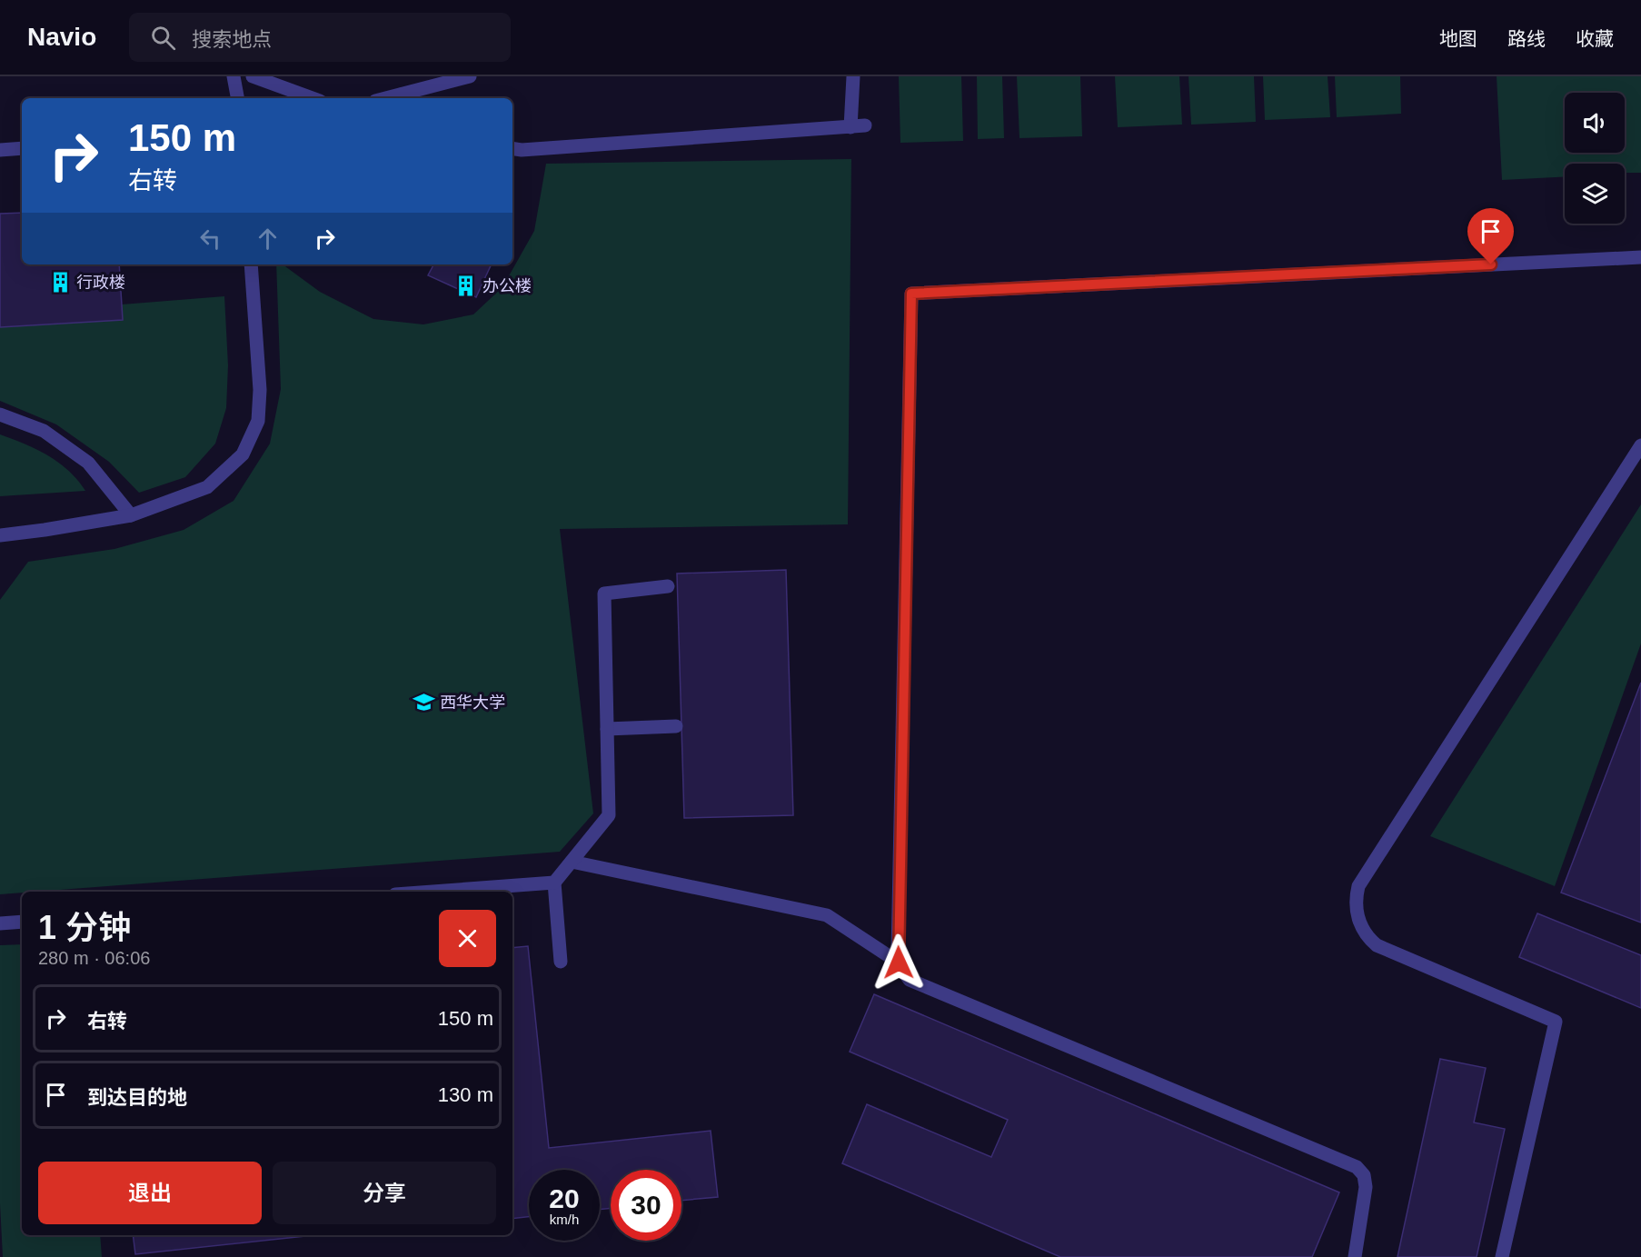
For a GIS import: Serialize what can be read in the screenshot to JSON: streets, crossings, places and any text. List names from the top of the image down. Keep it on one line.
{"places":{"building":["行政楼","办公楼"],"school or university":["西华大学"]},"page":{"header":"Navio","search":"搜索地点","nav":["地图","路线","收藏"],"turn":["150 m","右转"],"heading":["1 分钟","280 m · 06:06"],"list":[{"name":"右转","value":"150 m"},{"name":"到达目的地","value":"130 m"}],"buttons":["退出","分享"],"speed":"20 km/h","limit":"30"}}
